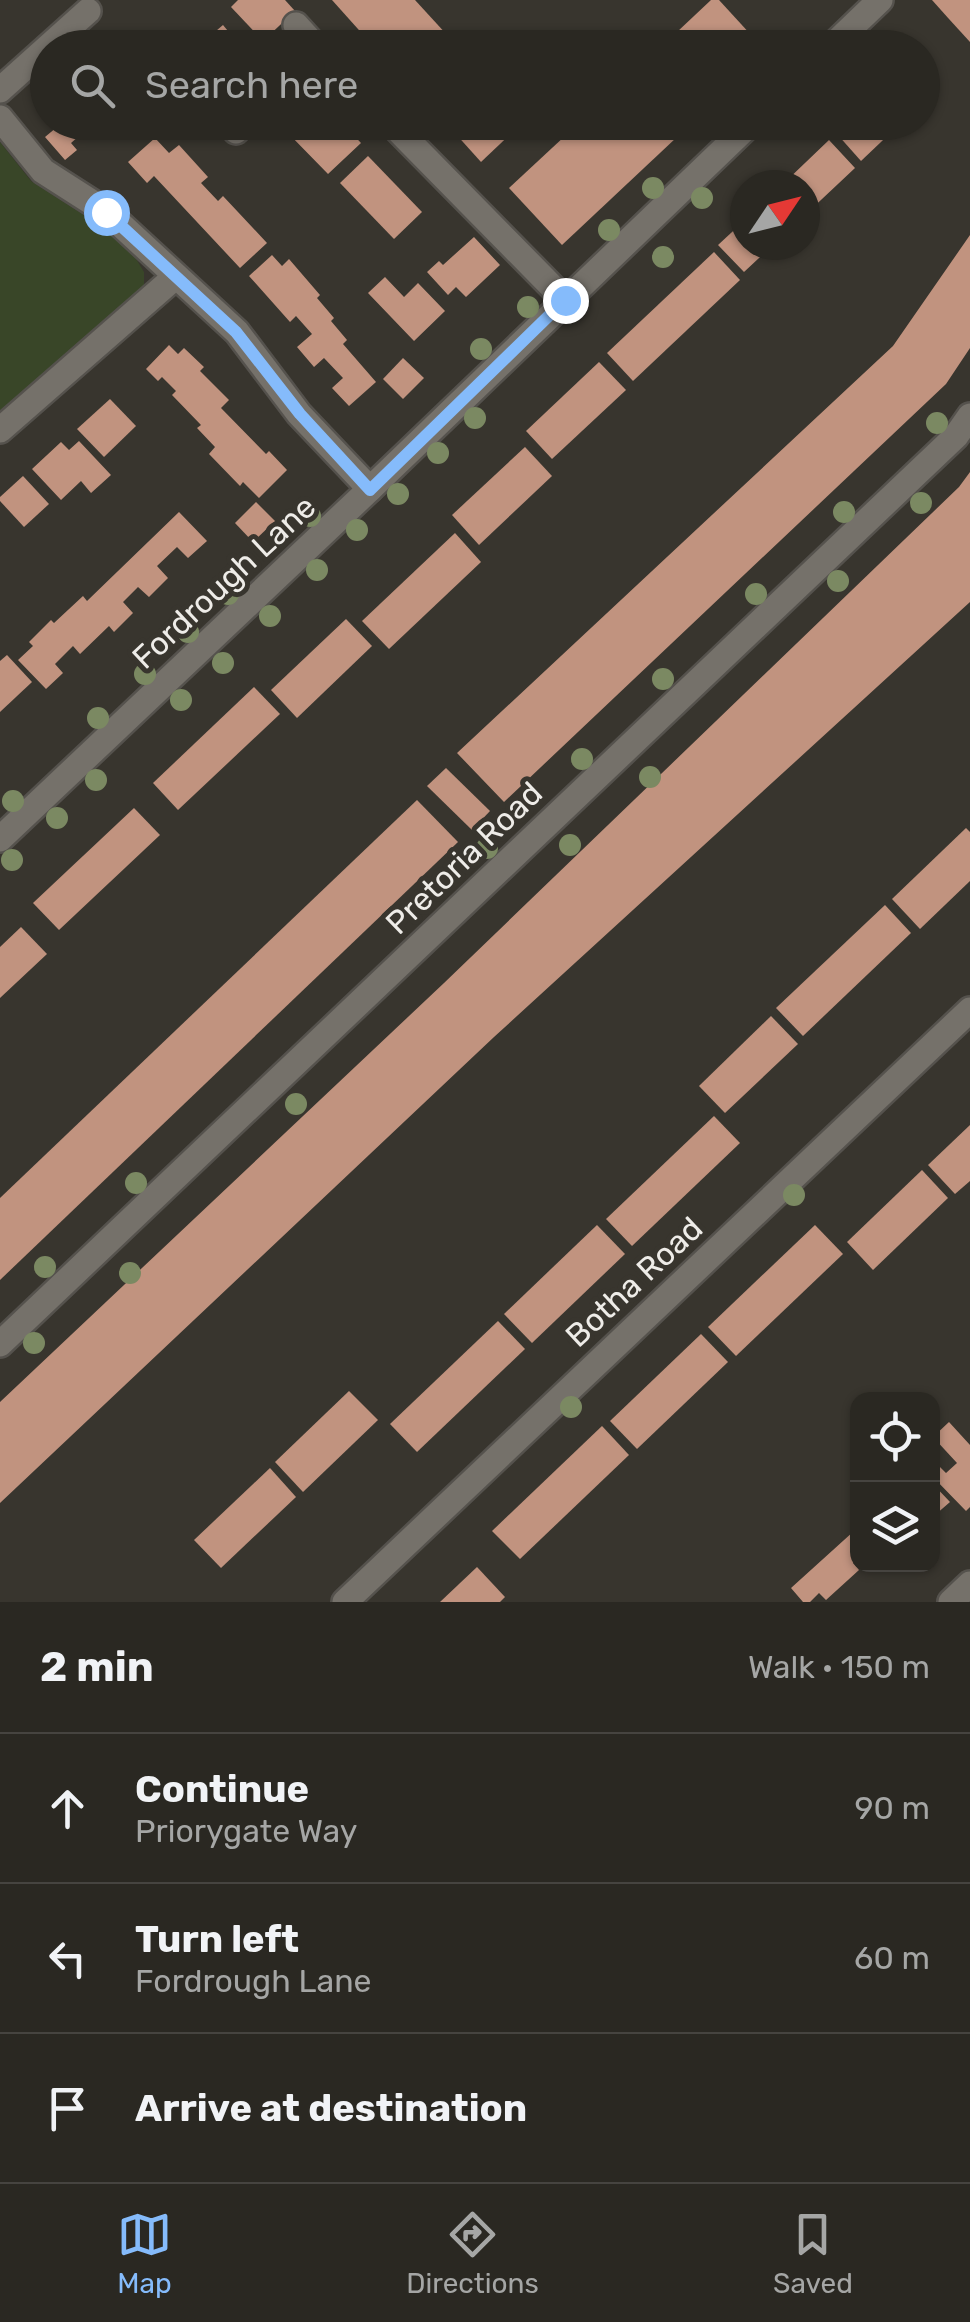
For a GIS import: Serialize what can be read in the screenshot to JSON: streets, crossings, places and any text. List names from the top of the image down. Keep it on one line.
{"streets":{"street":["Fordrough Lane","Pretoria Road","Botha Road"]},"north":"top right","page":{"search":"Search here","heading":["2 min","Walk · 150 m"],"list":[["Continue","Priorygate Way","90 m"],["Turn left","Fordrough Lane","60 m"],"Arrive at destination"],"nav":["Map","Directions","Saved"]}}
